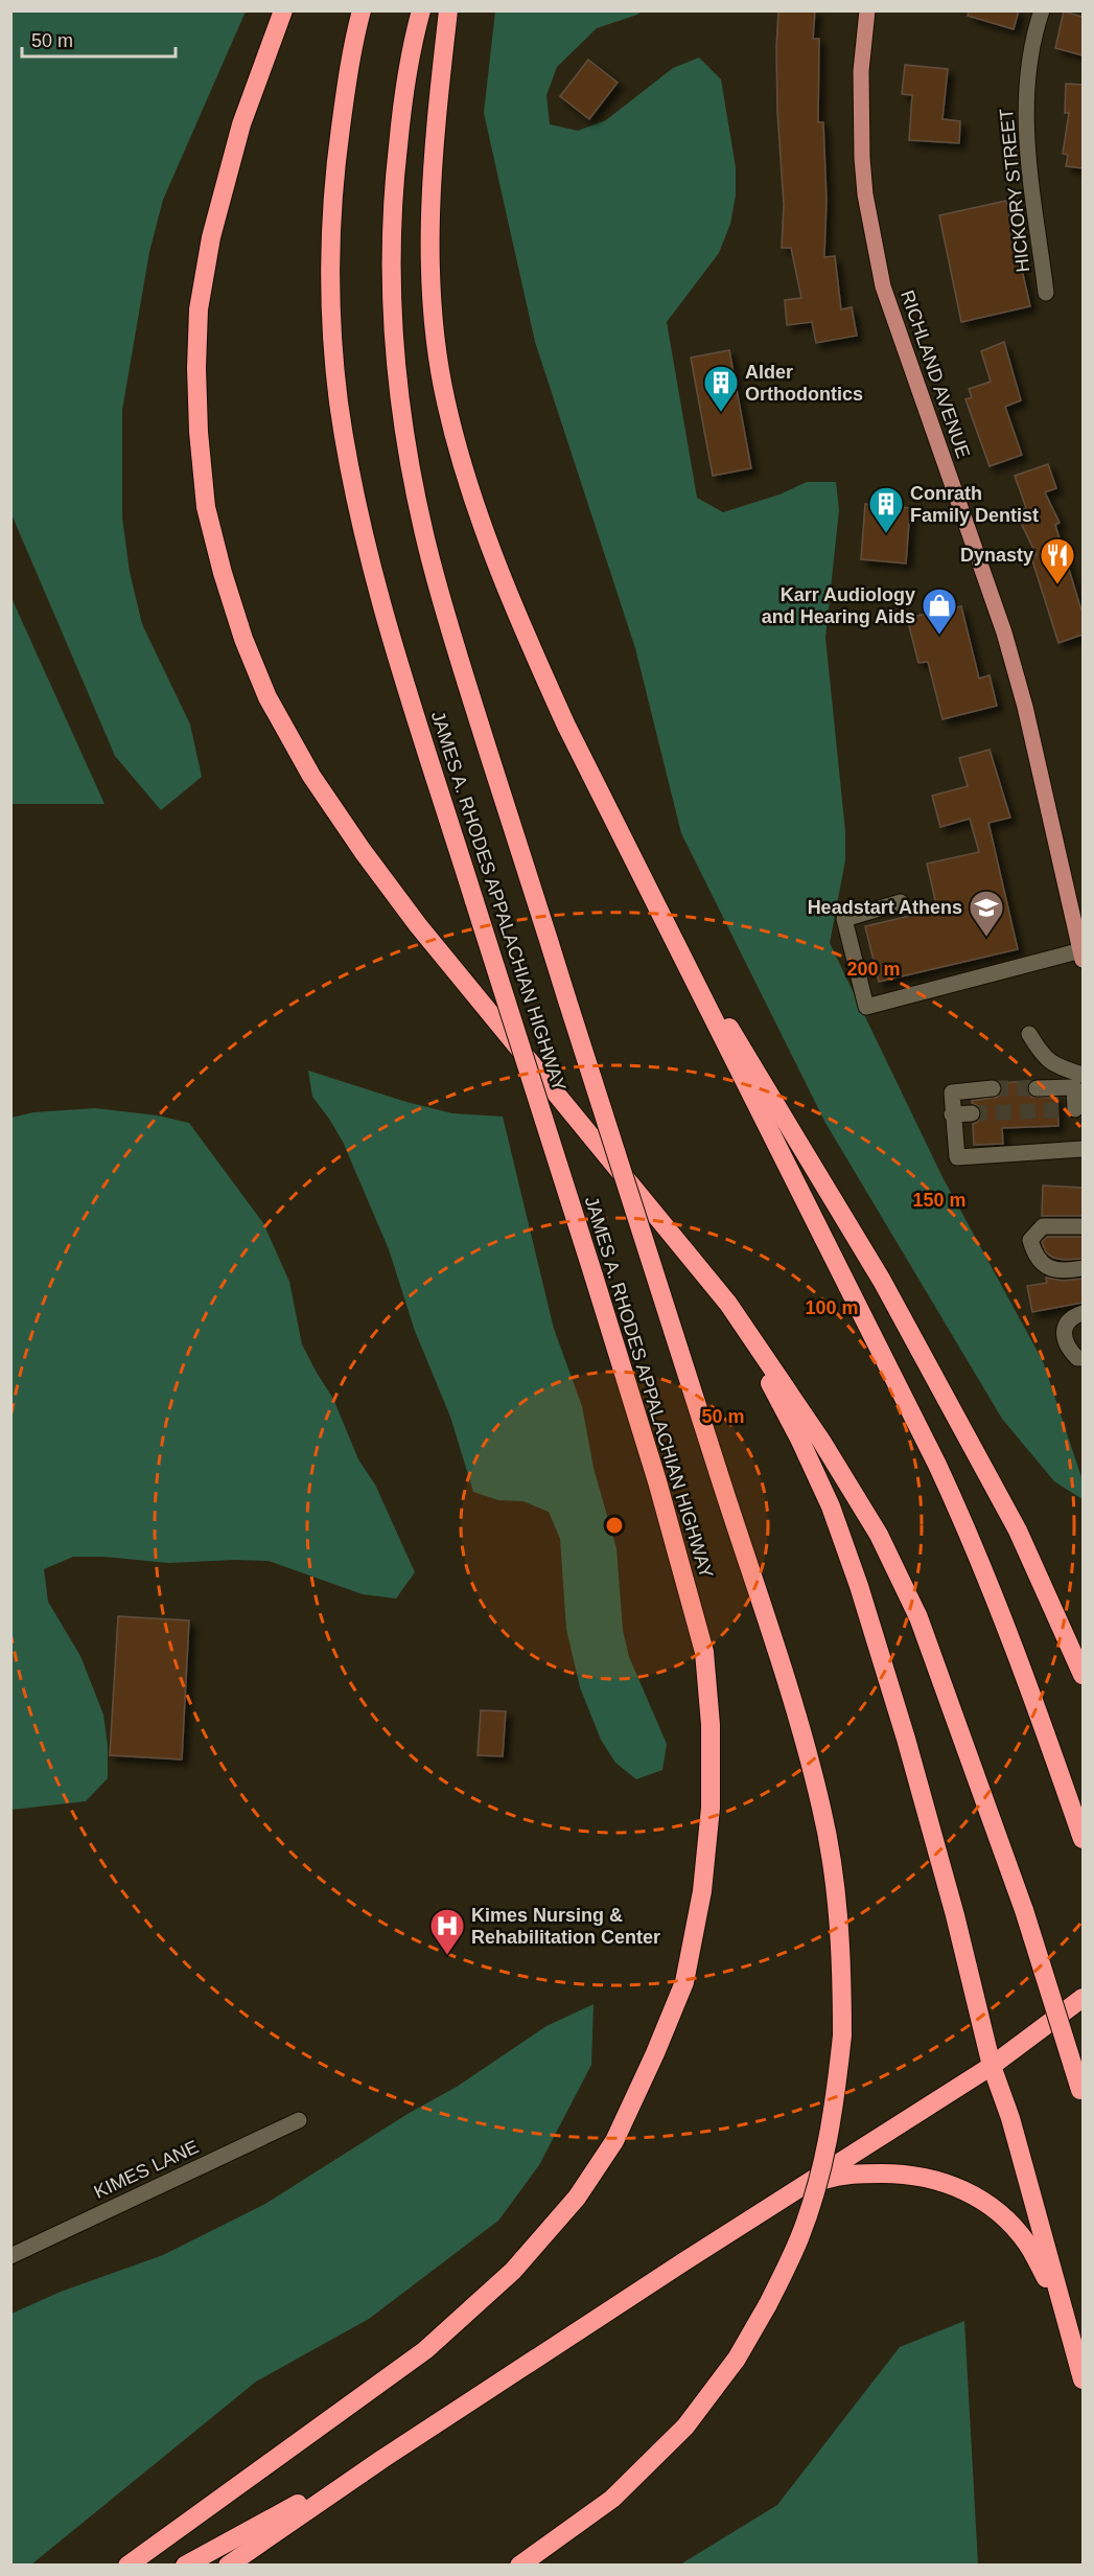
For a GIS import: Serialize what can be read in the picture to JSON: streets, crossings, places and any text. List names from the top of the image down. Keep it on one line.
{"streets":{"highway":["JAMES A. RHODES APPALACHIAN HIGHWAY"],"main road":["RICHLAND AVENUE"],"street":["HICKORY STREET","KIMES LANE"]},"places":{"building":["Alder Orthodontics","Conrath Family Dentist"],"restaurant":["Dynasty"],"shop":["Karr Audiology and Hearing Aids"],"school or university":["Headstart Athens"],"hospital":["Kimes Nursing & Rehabilitation Center"]},"scale_bar":"50 m","rings":["200 m","150 m","100 m","50 m"]}
